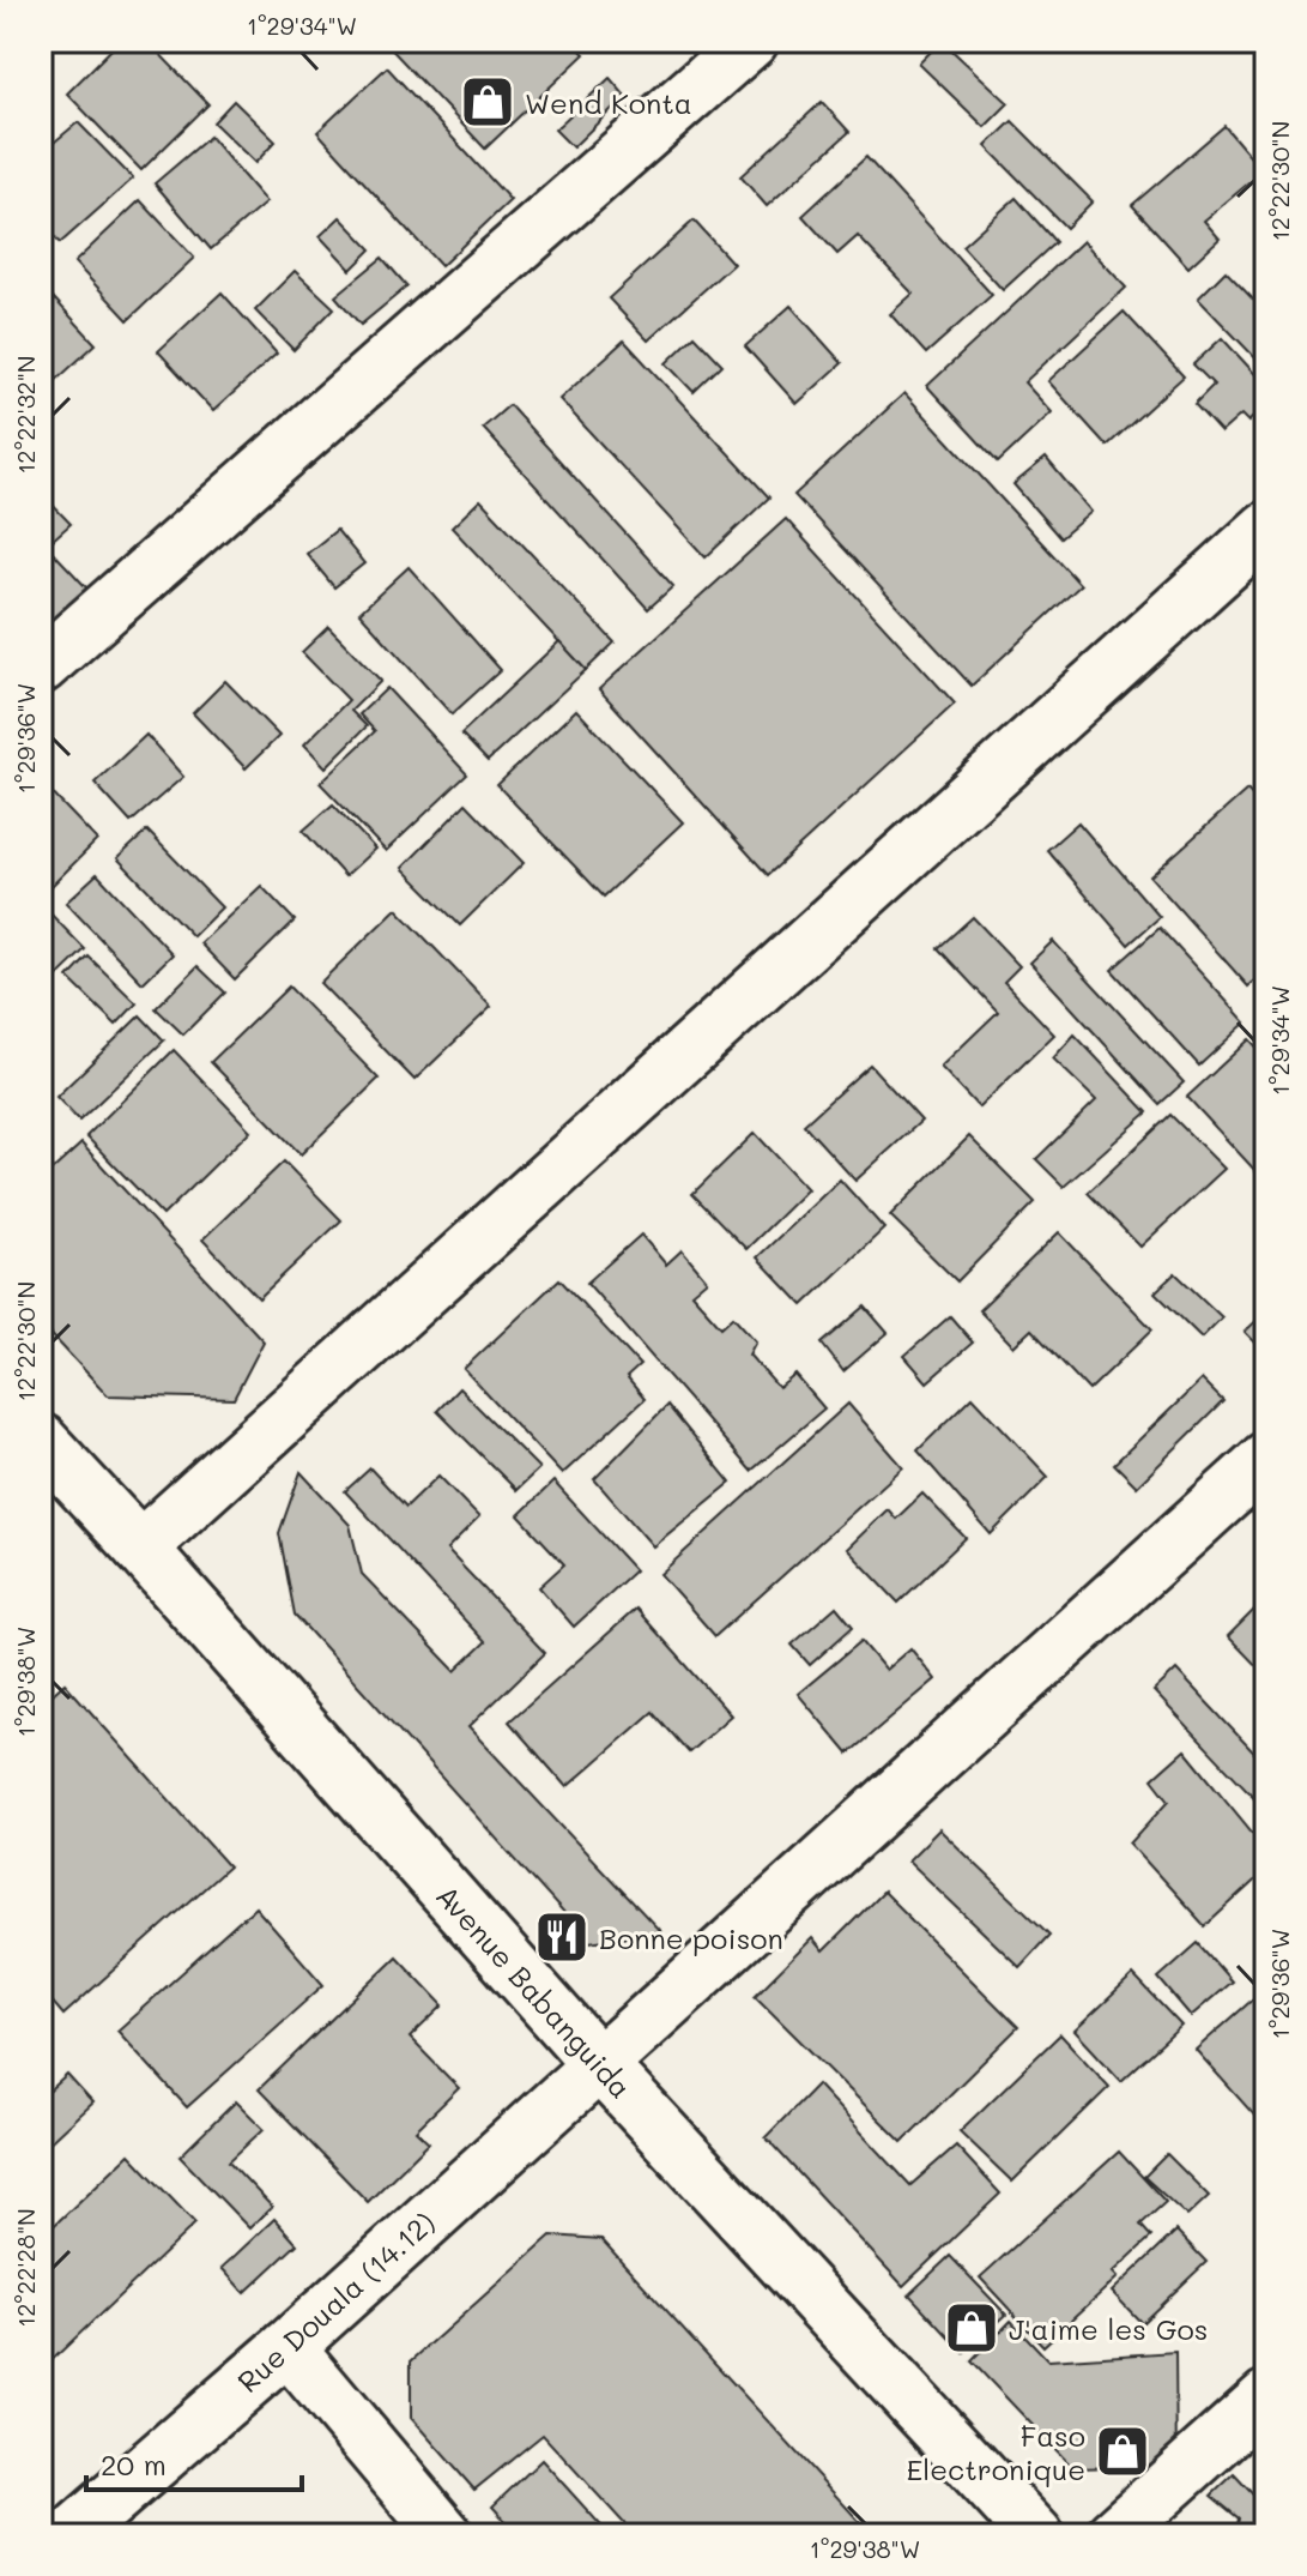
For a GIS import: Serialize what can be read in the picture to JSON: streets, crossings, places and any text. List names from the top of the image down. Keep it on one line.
{"streets":{"street":["Avenue Babanguida","Rue Douala (14.12)"]},"crossings":[["Avenue Babanguida","Rue Douala (14.12)"]],"places":{"shop":["Wend Konta","J'aime les Gos","Faso Electronique"],"restaurant":["Bonne poison"]},"scale_bar":"20 m","coordinates":["1°29'34\"W","12°22'30\"N","12°22'32\"N","1°29'36\"W","1°29'38\"W","12°22'28\"N"]}
